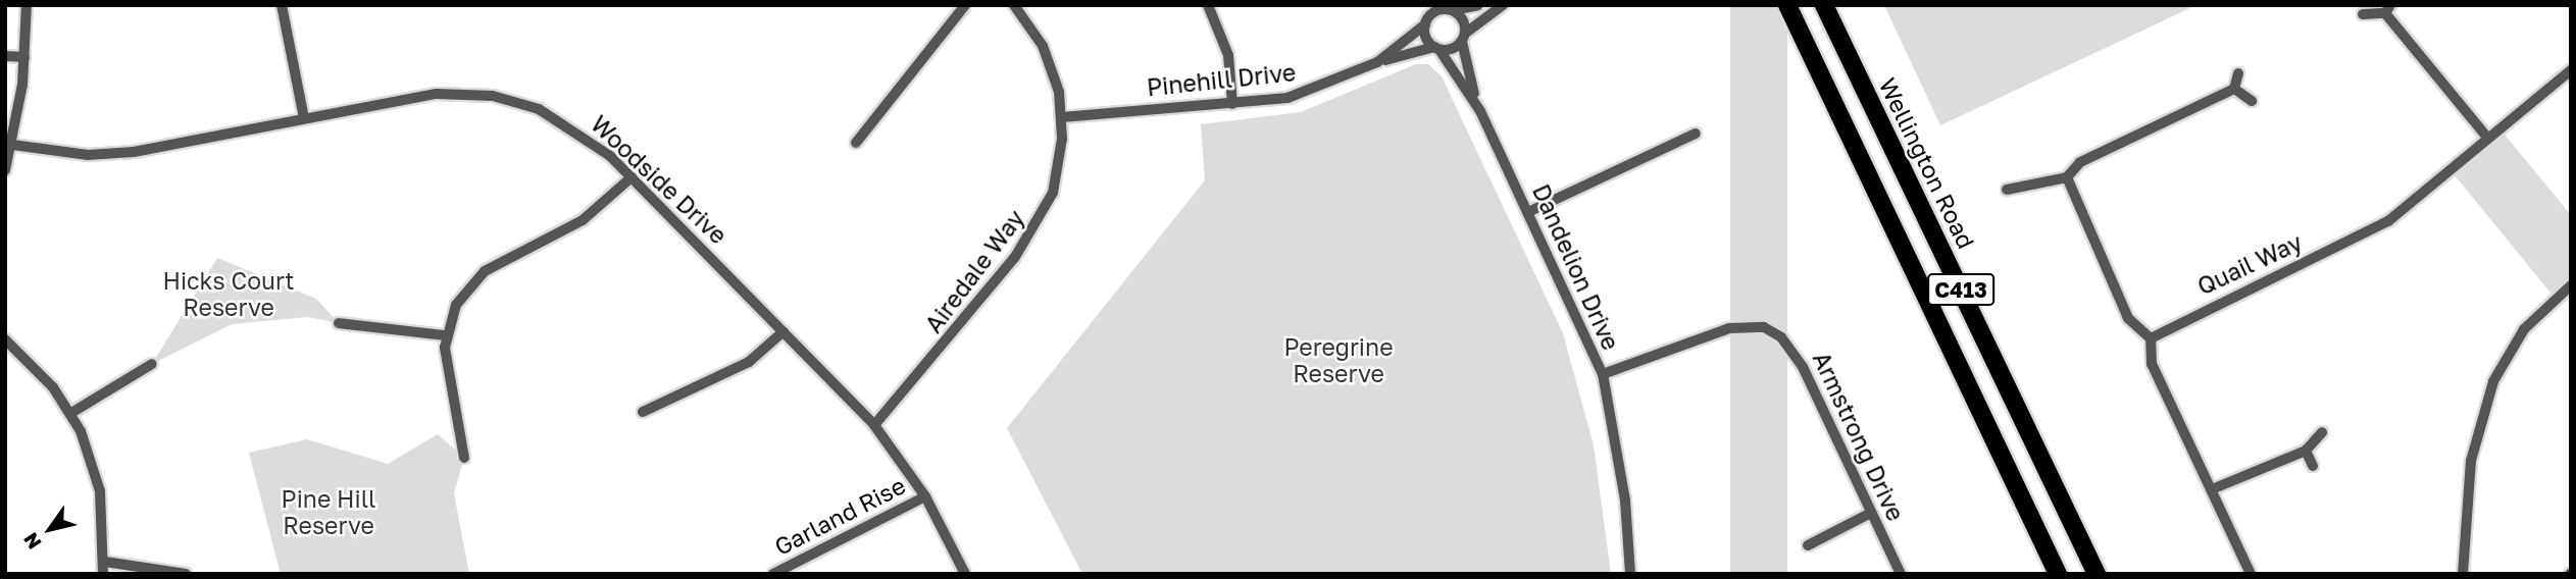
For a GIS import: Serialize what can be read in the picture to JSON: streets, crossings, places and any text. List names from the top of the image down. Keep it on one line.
{"streets":{"main road":["Wellington Road","C413"],"street":["Pinehill Drive","Woodside Drive","Quail Way","Dandelion Drive","Airedale Way","Armstrong Drive","Garland Rise"]},"crossings":[["Pinehill Drive","Dandelion Drive"],["Pinehill Drive","Airedale Way"],["Woodside Drive","Airedale Way"],["Woodside Drive","Garland Rise"],["Dandelion Drive","Armstrong Drive"]],"parks":["Hicks Court Reserve","Peregrine Reserve","Pine Hill Reserve"],"north":"bottom left"}
